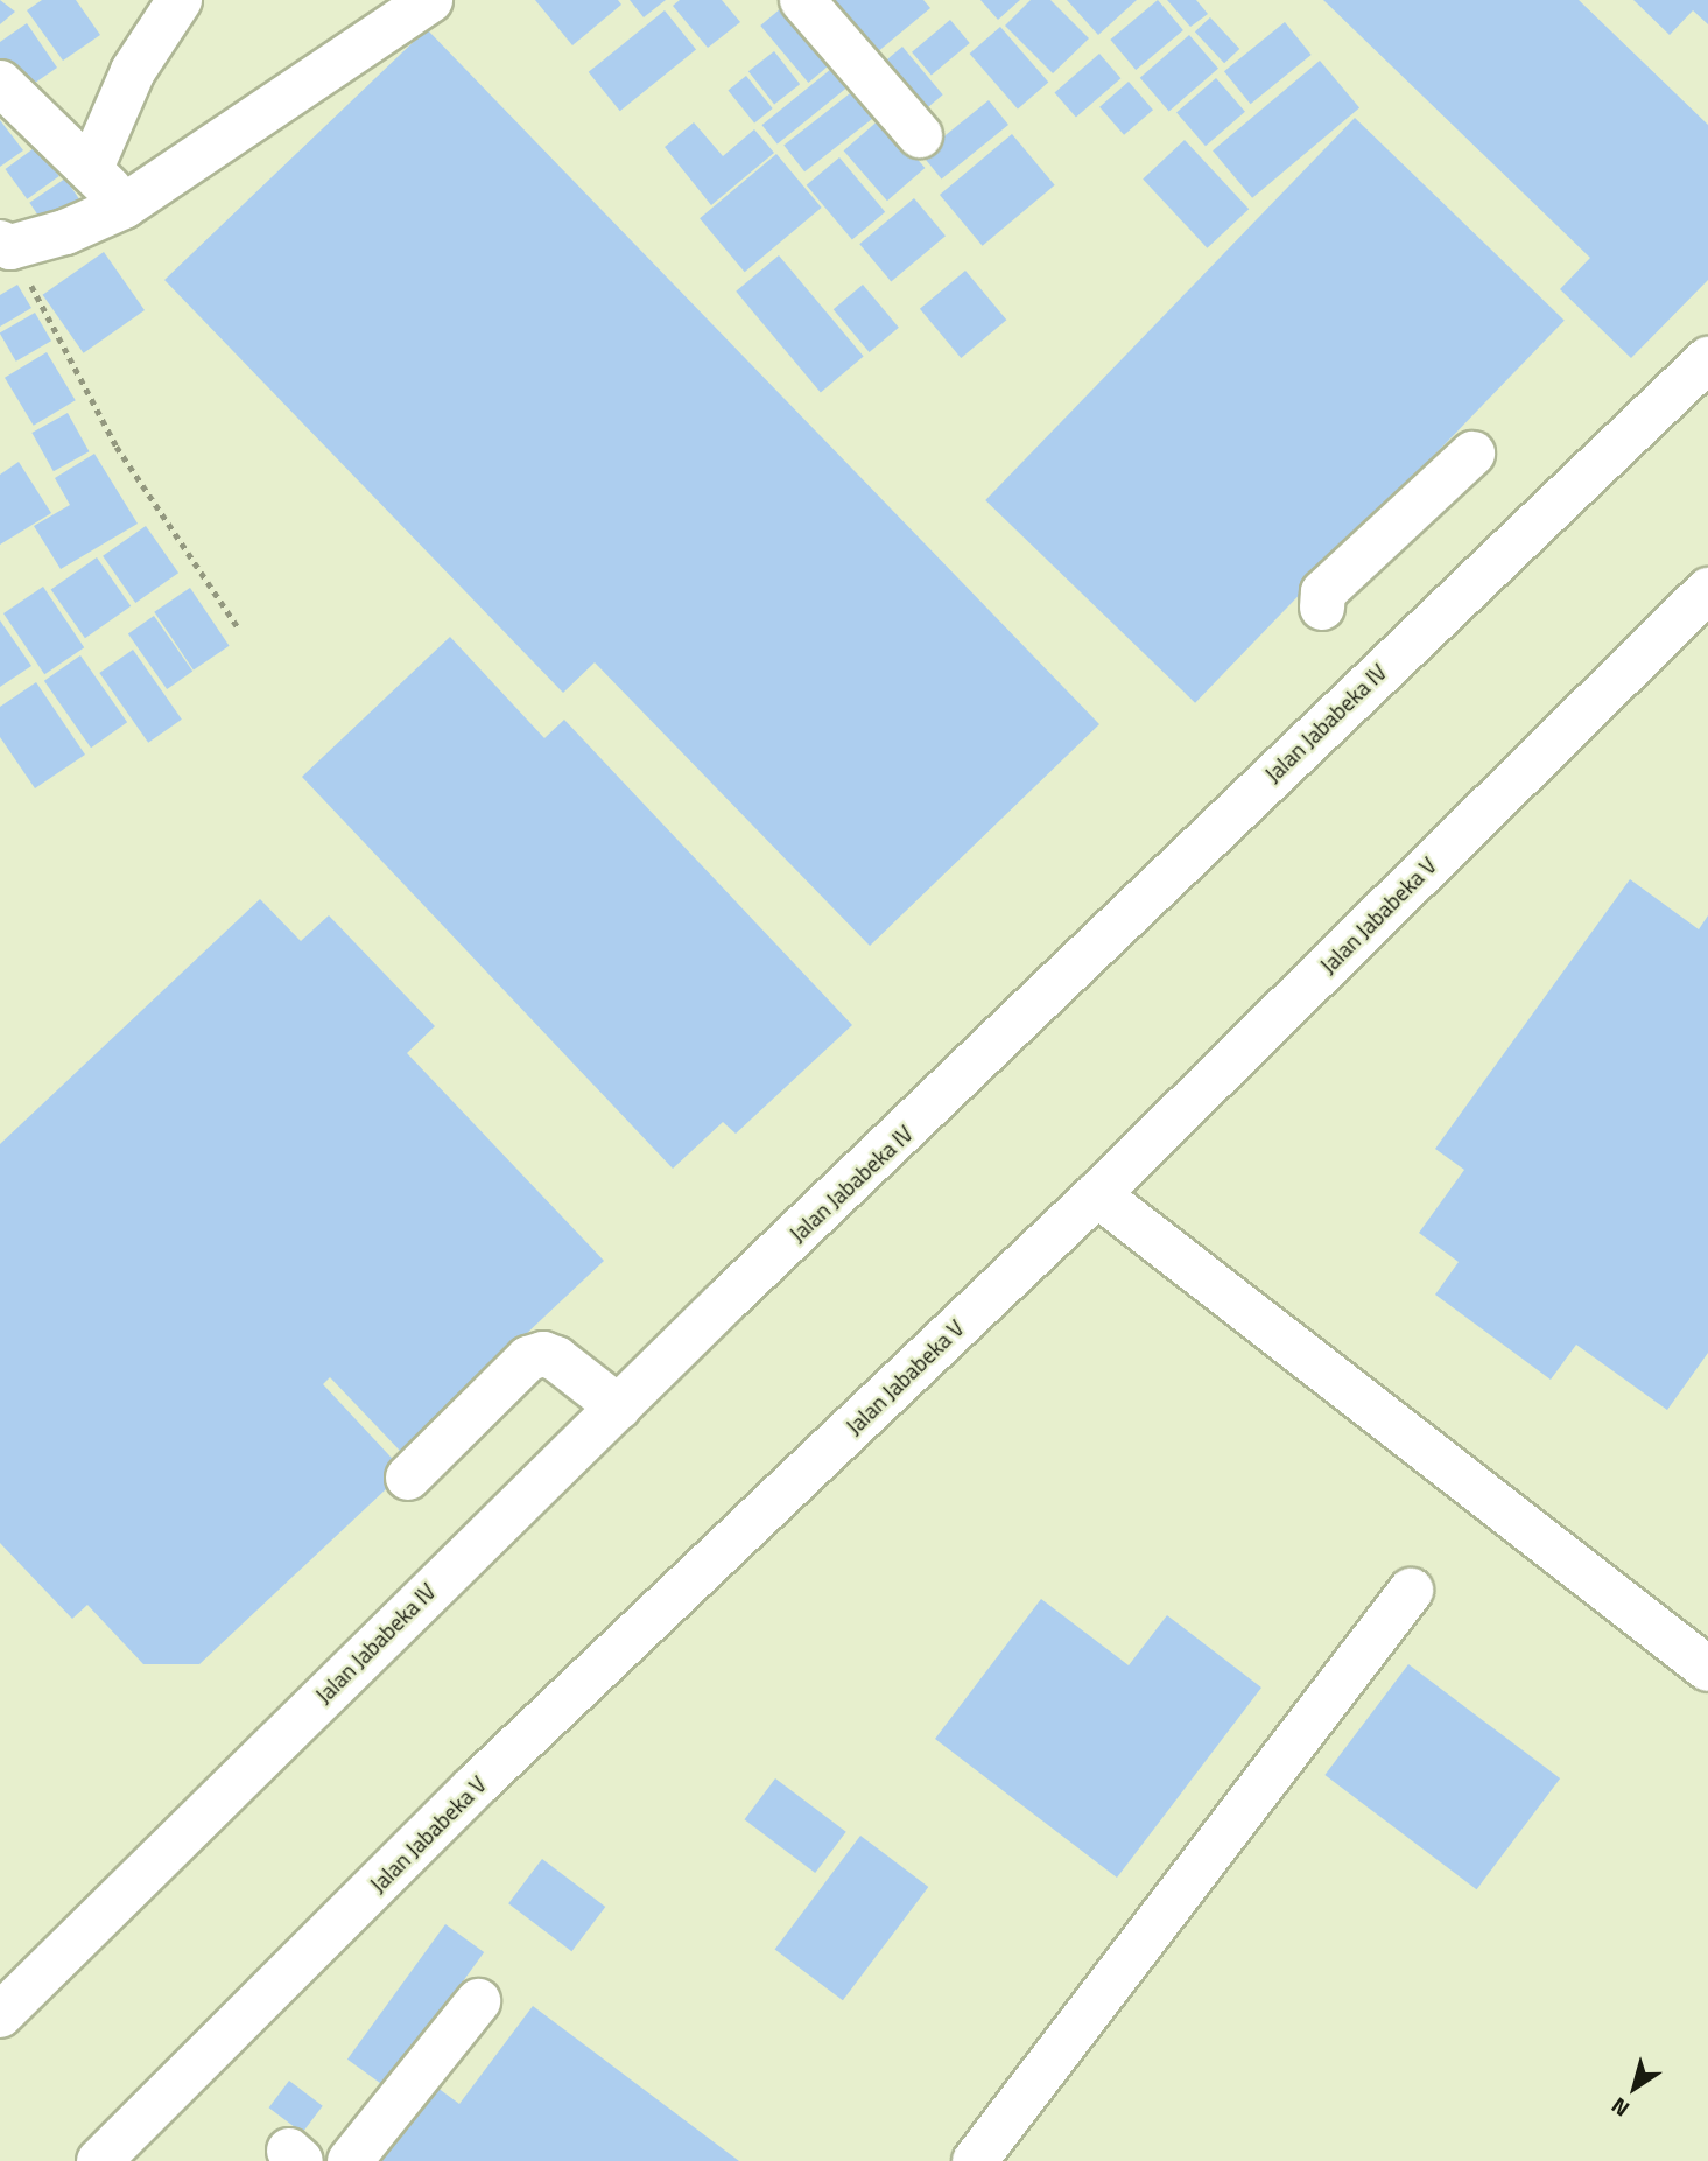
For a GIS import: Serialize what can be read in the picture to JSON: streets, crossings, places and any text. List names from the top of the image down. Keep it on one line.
{"streets":{"street":["Jalan Jababeka IV","Jalan Jababeka V"]},"north":"bottom left"}
